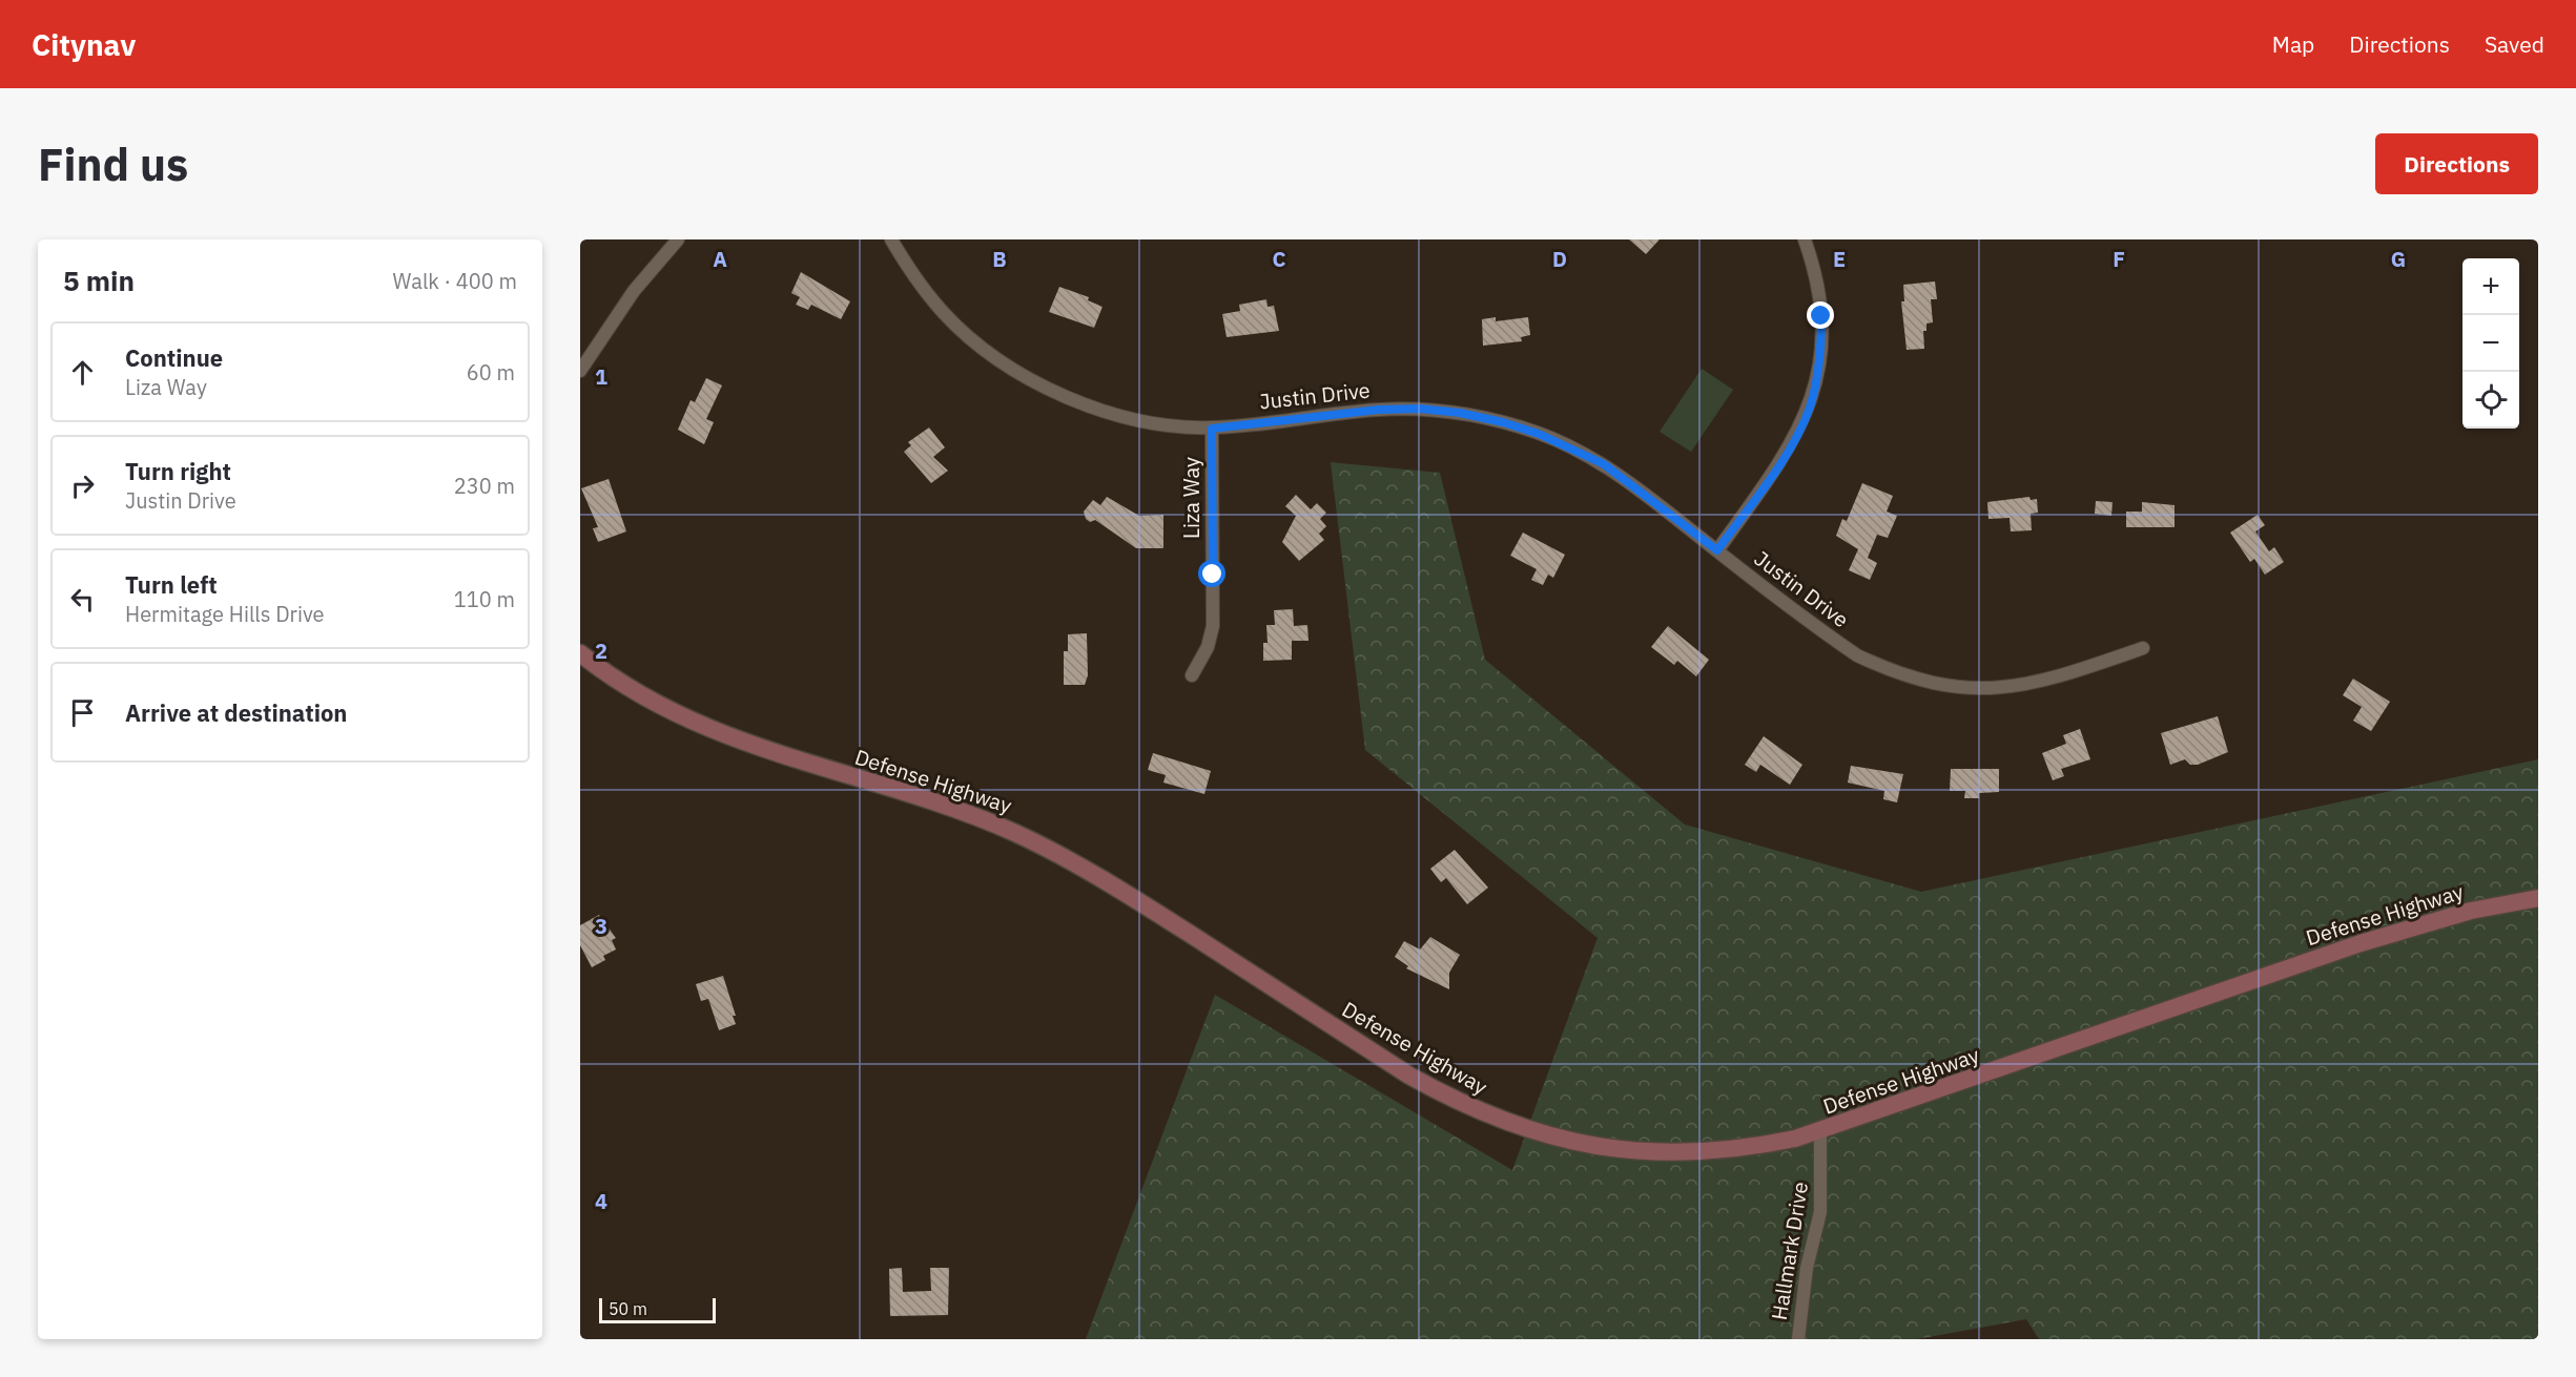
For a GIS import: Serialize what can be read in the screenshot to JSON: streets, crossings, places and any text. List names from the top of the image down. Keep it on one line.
{"streets":{"main road":["Defense Highway"],"street":["Justin Drive","Liza Way","Hallmark Drive"]},"crossings":[["Justin Drive","Liza Way"],["Defense Highway","Hallmark Drive"]],"scale_bar":"50 m","page":{"header":"Citynav","nav":["Map","Directions","Saved"],"buttons":"Directions","title":"Find us","heading":["5 min","Walk · 400 m"],"map_buttons":["+","−"],"list":[["Continue","Liza Way","60 m"],["Turn right","Justin Drive","230 m"],["Turn left","Hermitage Hills Drive","110 m"],"Arrive at destination"],"scale":"50 m"},"grid":{"columns":["A","B","C","D","E","F","G"],"rows":["1","2","3","4"]}}
